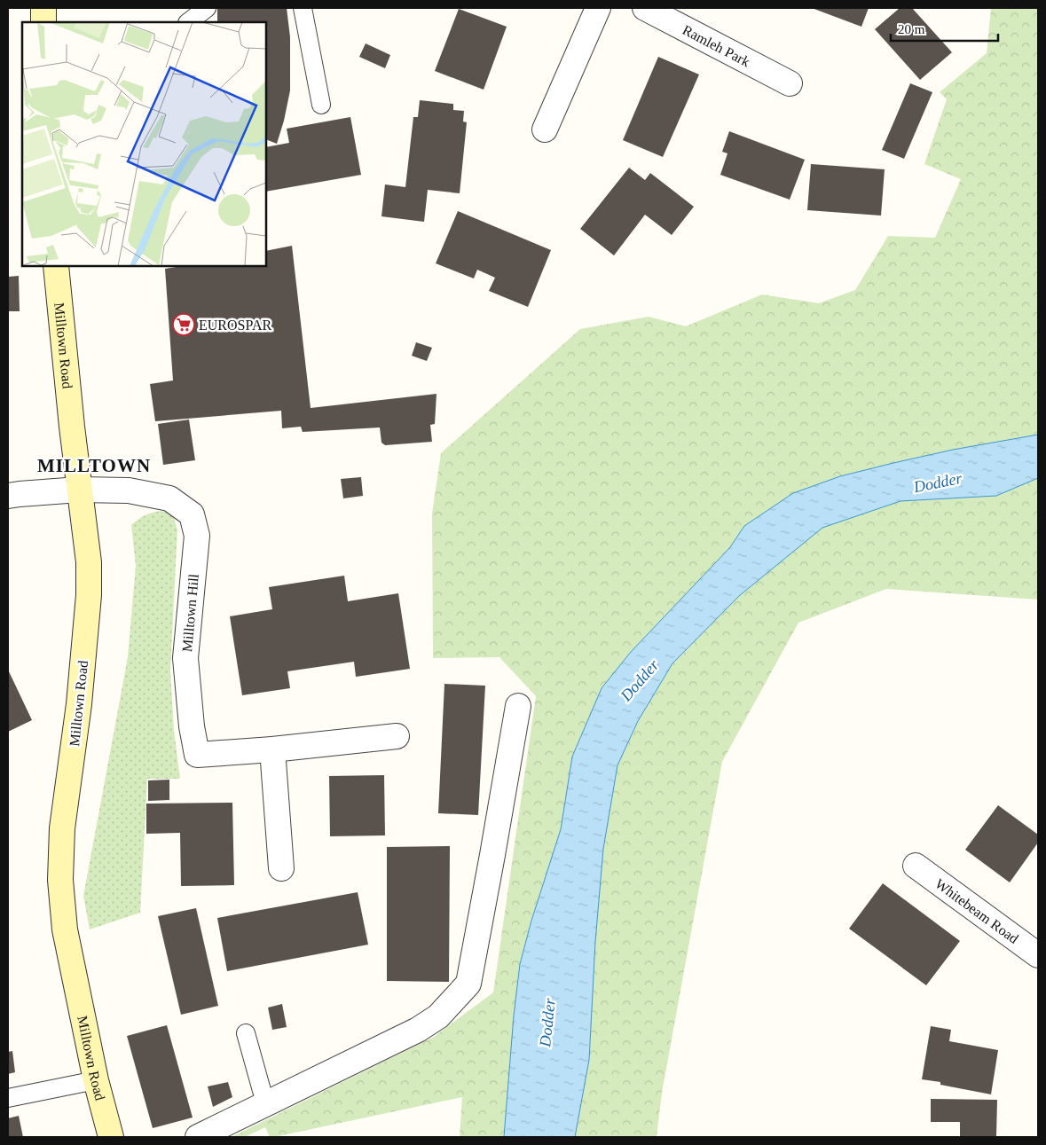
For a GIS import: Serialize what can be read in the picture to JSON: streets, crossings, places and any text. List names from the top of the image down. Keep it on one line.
{"streets":{"main road":["Milltown Road"],"street":["Ramleh Park","Milltown Hill","Whitebeam Road"]},"crossings":[["Milltown Road","Milltown Hill"]],"districts":["MILLTOWN"],"water":["Dodder"],"places":{"supermarket":["EUROSPAR"]},"scale_bar":"20 m"}
